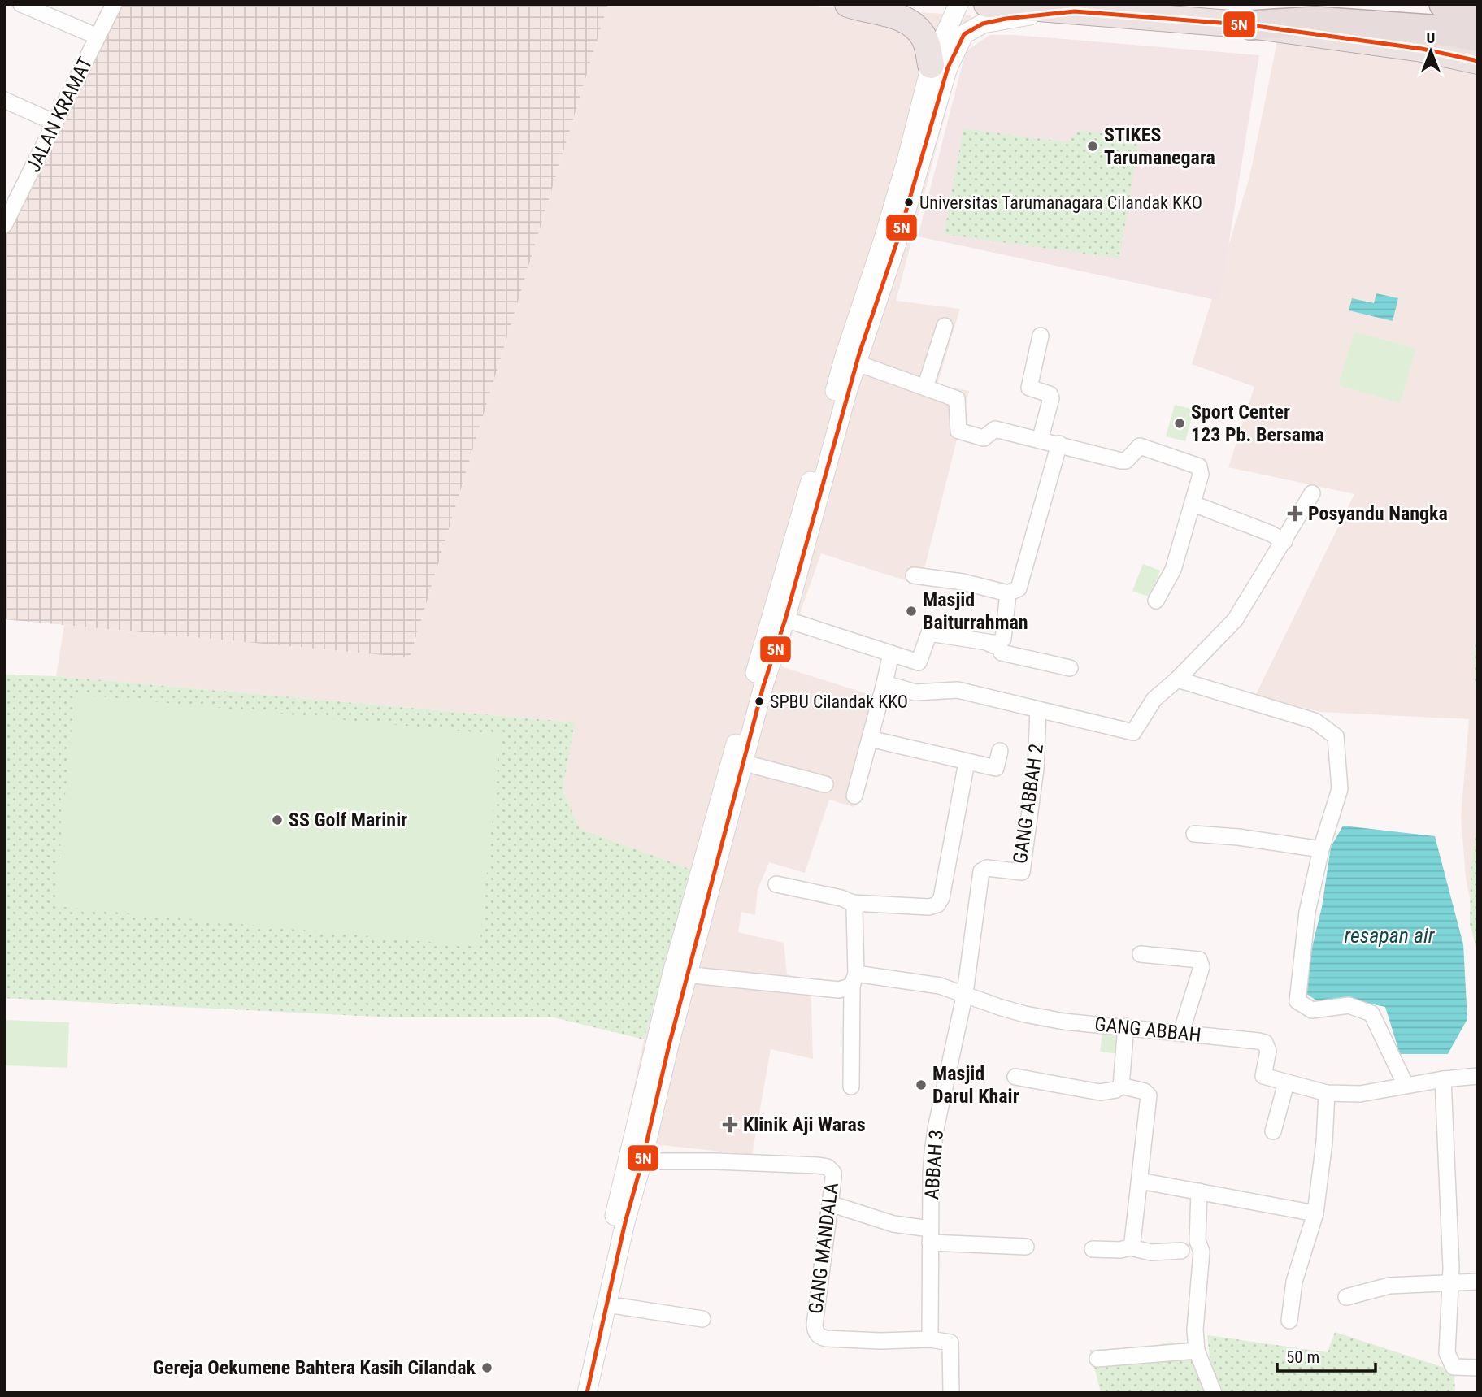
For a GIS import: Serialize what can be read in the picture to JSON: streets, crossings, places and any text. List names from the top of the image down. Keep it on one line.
{"streets":{"street":["JALAN KRAMAT","GANG ABBAH 2","GANG ABBAH","ABBAH 3","GANG MANDALA"]},"crossings":[["GANG ABBAH 2","GANG ABBAH"],["GANG ABBAH 2","ABBAH 3"],["GANG ABBAH","ABBAH 3"],["ABBAH 3","GANG MANDALA"]],"water":["resapan air"],"places":{"other":["STIKES Tarumanegara","Universitas Tarumanagara Cilandak KKO","Sport Center 123 Pb. Bersama","Masjid Baiturrahman","SPBU Cilandak KKO","SS Golf Marinir","Masjid Darul Khair","Gereja Oekumene Bahtera Kasih Cilandak"],"health":["Posyandu Nangka","Klinik Aji Waras"]},"lines":["transit line 5N"],"scale_bar":"50 m","north":"top"}
